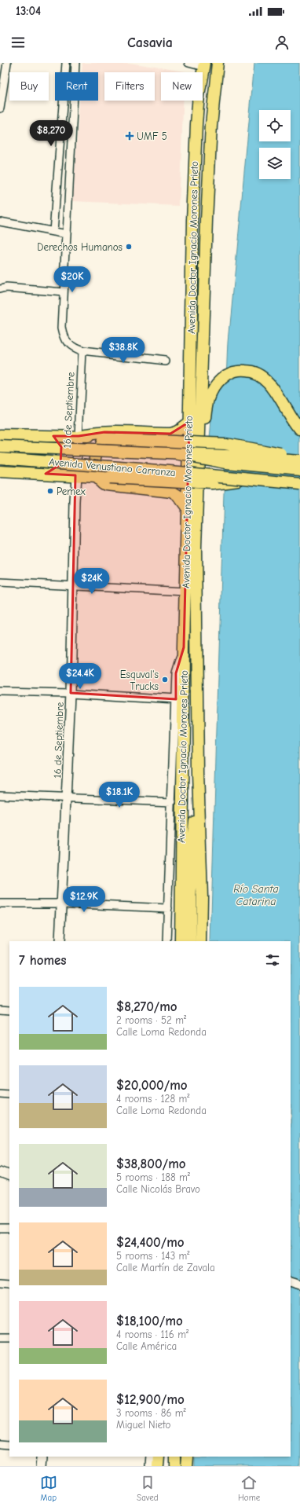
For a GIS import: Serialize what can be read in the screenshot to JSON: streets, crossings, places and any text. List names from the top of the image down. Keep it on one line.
{"streets":{"main road":["Avenida Doctor Ignacio Morones Prieto","Avenida Venustiano Carranza"],"street":["16 de Septiembre"]},"water":["Río Santa Catarina"],"places":{"health":["UMF 5"],"other":["Derechos Humanos","Pemex","Esquval's Trucks"]},"page":{"status":"13:04","header":"Casavia","chip":["Buy","Rent","Filters","New"],"price":["$8,270","$20K","$38.8K","$24K","$24.4K","$18.1K","$12.9K"],"heading":"7 homes","list":[{"name":"$8,270/mo","note":"2 rooms · 52 m² · Calle Loma Redonda"},{"name":"$20,000/mo","note":"4 rooms · 128 m² · Calle Loma Redonda"},{"name":"$38,800/mo","note":"5 rooms · 188 m² · Calle Nicolás Bravo"},{"name":"$24,400/mo","note":"5 rooms · 143 m² · Calle Martín de Zavala"},{"name":"$18,100/mo","note":"4 rooms · 116 m² · Calle América"},{"name":"$12,900/mo","note":"3 rooms · 86 m² · Miguel Nieto"}],"tabs":["Map","Saved","Home"]}}
